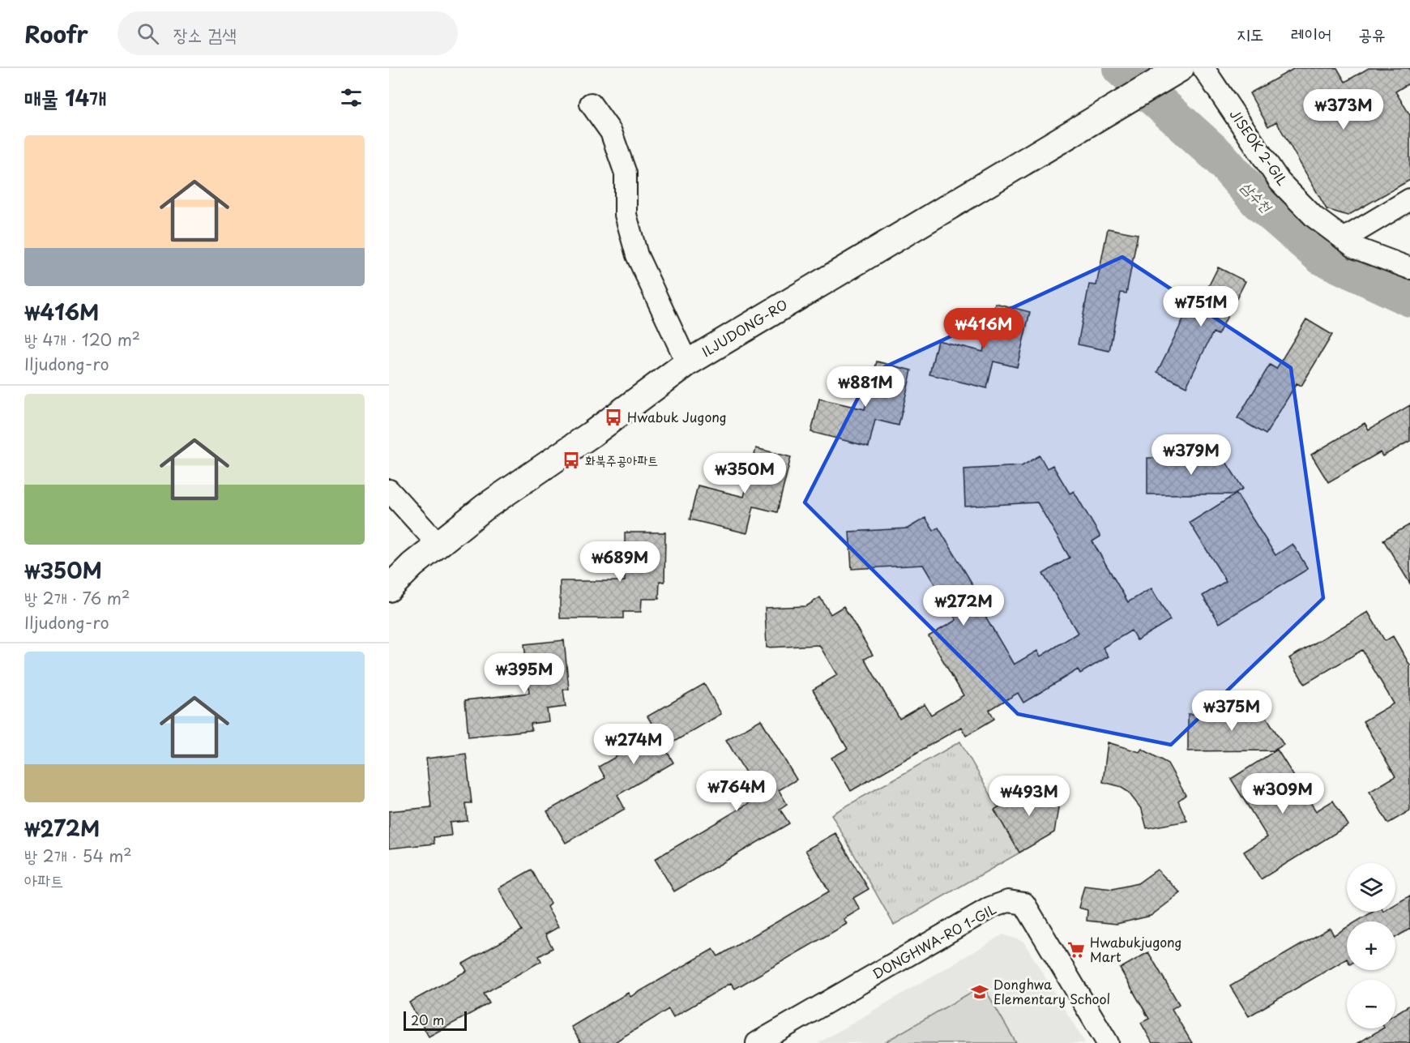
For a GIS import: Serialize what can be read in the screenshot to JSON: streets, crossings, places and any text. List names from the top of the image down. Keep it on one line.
{"streets":{"main road":["ILJUDONG-RO"],"street":["JISEOK 2-GIL","DONGHWA-RO 1-GIL"]},"water":["삼수천"],"places":{"bus stop":["Hwabuk Jugong","화북주공아파트"],"supermarket":["Hwabukjugong Mart"],"school or university":["Donghwa Elementary School"]},"scale_bar":"20 m","page":{"header":"Roofr","search":"장소 검색","nav":["지도","레이어","공유"],"heading":"매물 14개","price":["₩373M","₩751M","₩416M","₩881M","₩379M","₩350M","₩689M","₩272M","₩395M","₩375M","₩274M","₩764M","₩309M","₩493M"],"list":[{"name":"₩416M","note":"방 4개 · 120 m² · Iljudong-ro"},{"name":"₩350M","note":"방 2개 · 76 m² · Iljudong-ro"},{"name":"₩272M","note":"방 2개 · 54 m² · 아파트"}],"map_buttons":["+","−"],"scale":"20 m"}}
